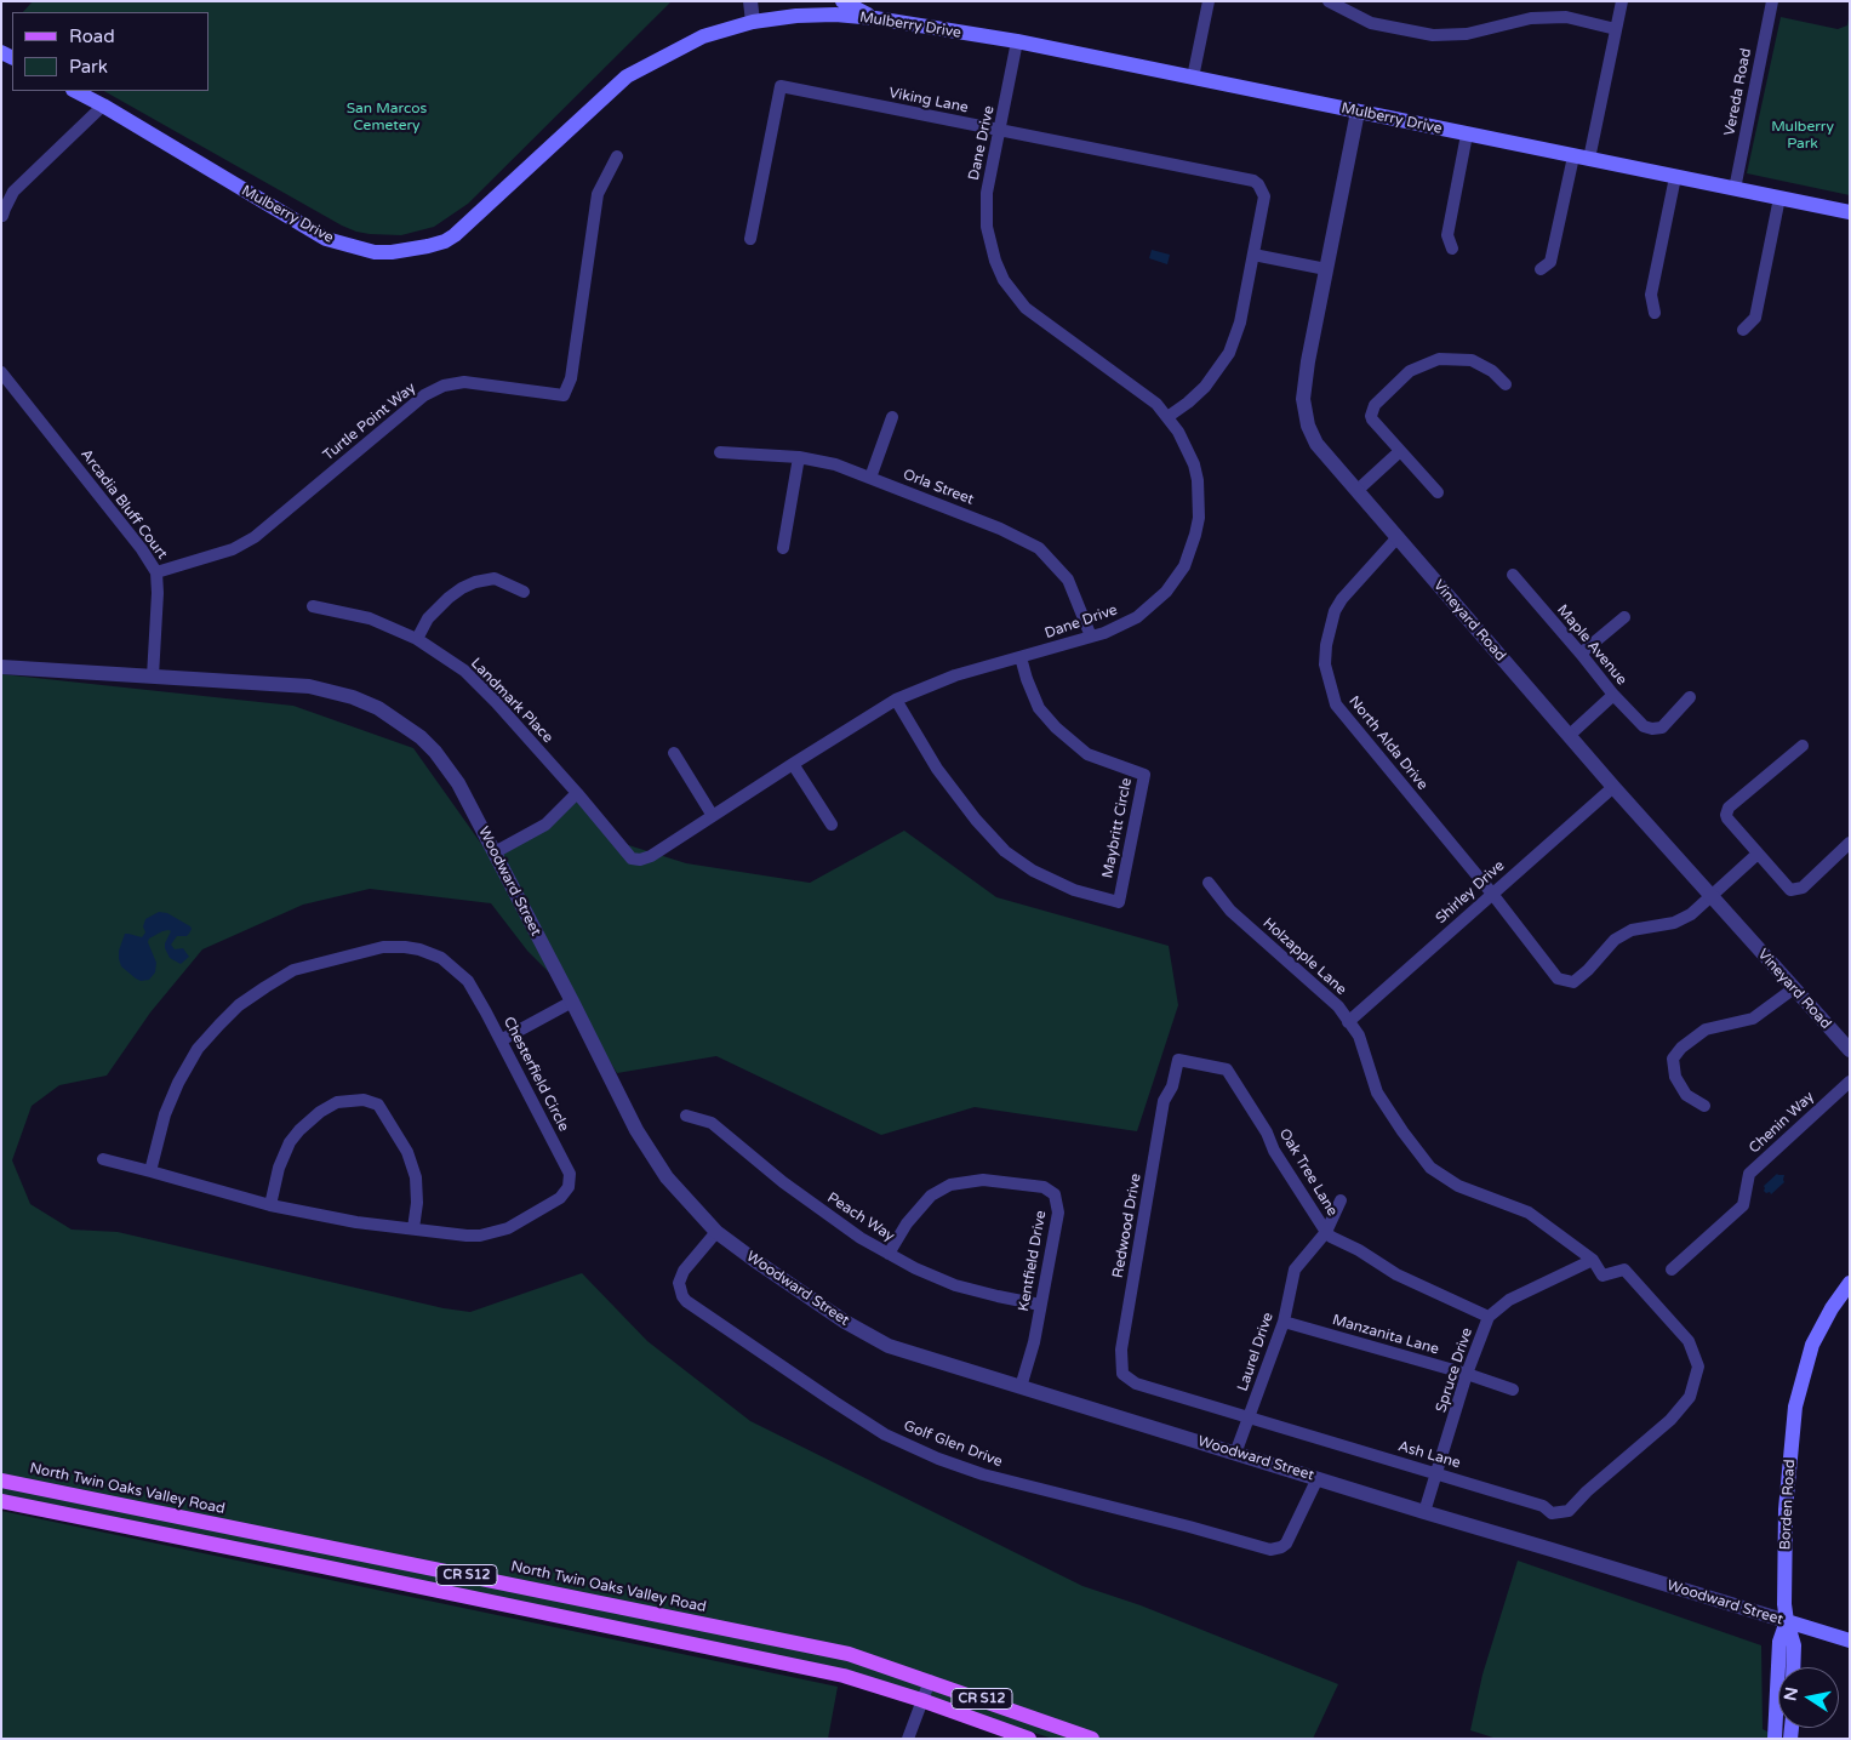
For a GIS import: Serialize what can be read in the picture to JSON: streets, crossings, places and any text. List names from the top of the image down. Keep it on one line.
{"streets":{"main road":["Mulberry Drive","Woodward Street","North Twin Oaks Valley Road","Borden Road","CR S12"],"street":["Vereda Road","Viking Lane","Dane Drive","Turtle Point Way","Orla Street","Arcadia Bluff Court","Vineyard Road","Maple Avenue","Landmark Place","North Alda Drive","Maybritt Circle","Shirley Drive","Holzapple Lane","Chesterfield Circle","Chenin Way","Oak Tree Lane","Peach Way","Redwood Drive","Kentfield Drive","Manzanita Lane","Laurel Drive","Spruce Drive","Golf Glen Drive","Ash Lane"]},"crossings":[["Mulberry Drive","Vereda Road"],["Mulberry Drive","Dane Drive"],["Mulberry Drive","Vineyard Road"],["Viking Lane","Dane Drive"],["Dane Drive","Orla Street"],["Dane Drive","Landmark Place"],["Dane Drive","Maybritt Circle"],["Turtle Point Way","Arcadia Bluff Court"],["Arcadia Bluff Court","Woodward Street"],["Vineyard Road","North Alda Drive"],["Vineyard Road","Shirley Drive"],["North Alda Drive","Shirley Drive"],["Woodward Street","Kentfield Drive"],["Woodward Street","Laurel Drive"],["Woodward Street","Spruce Drive"],["Woodward Street","Golf Glen Drive"],["Woodward Street","Borden Road"],["Shirley Drive","Holzapple Lane"],["Holzapple Lane","Spruce Drive"],["Holzapple Lane","Ash Lane"],["Oak Tree Lane","Redwood Drive"],["Oak Tree Lane","Laurel Drive"],["Oak Tree Lane","Spruce Drive"],["Peach Way","Kentfield Drive"],["Redwood Drive","Ash Lane"],["Manzanita Lane","Laurel Drive"],["Manzanita Lane","Spruce Drive"],["Laurel Drive","Ash Lane"],["Spruce Drive","Ash Lane"]],"parks":["San Marcos Cemetery","Mulberry Park"],"legend":["Road","Park"],"north":"left"}
